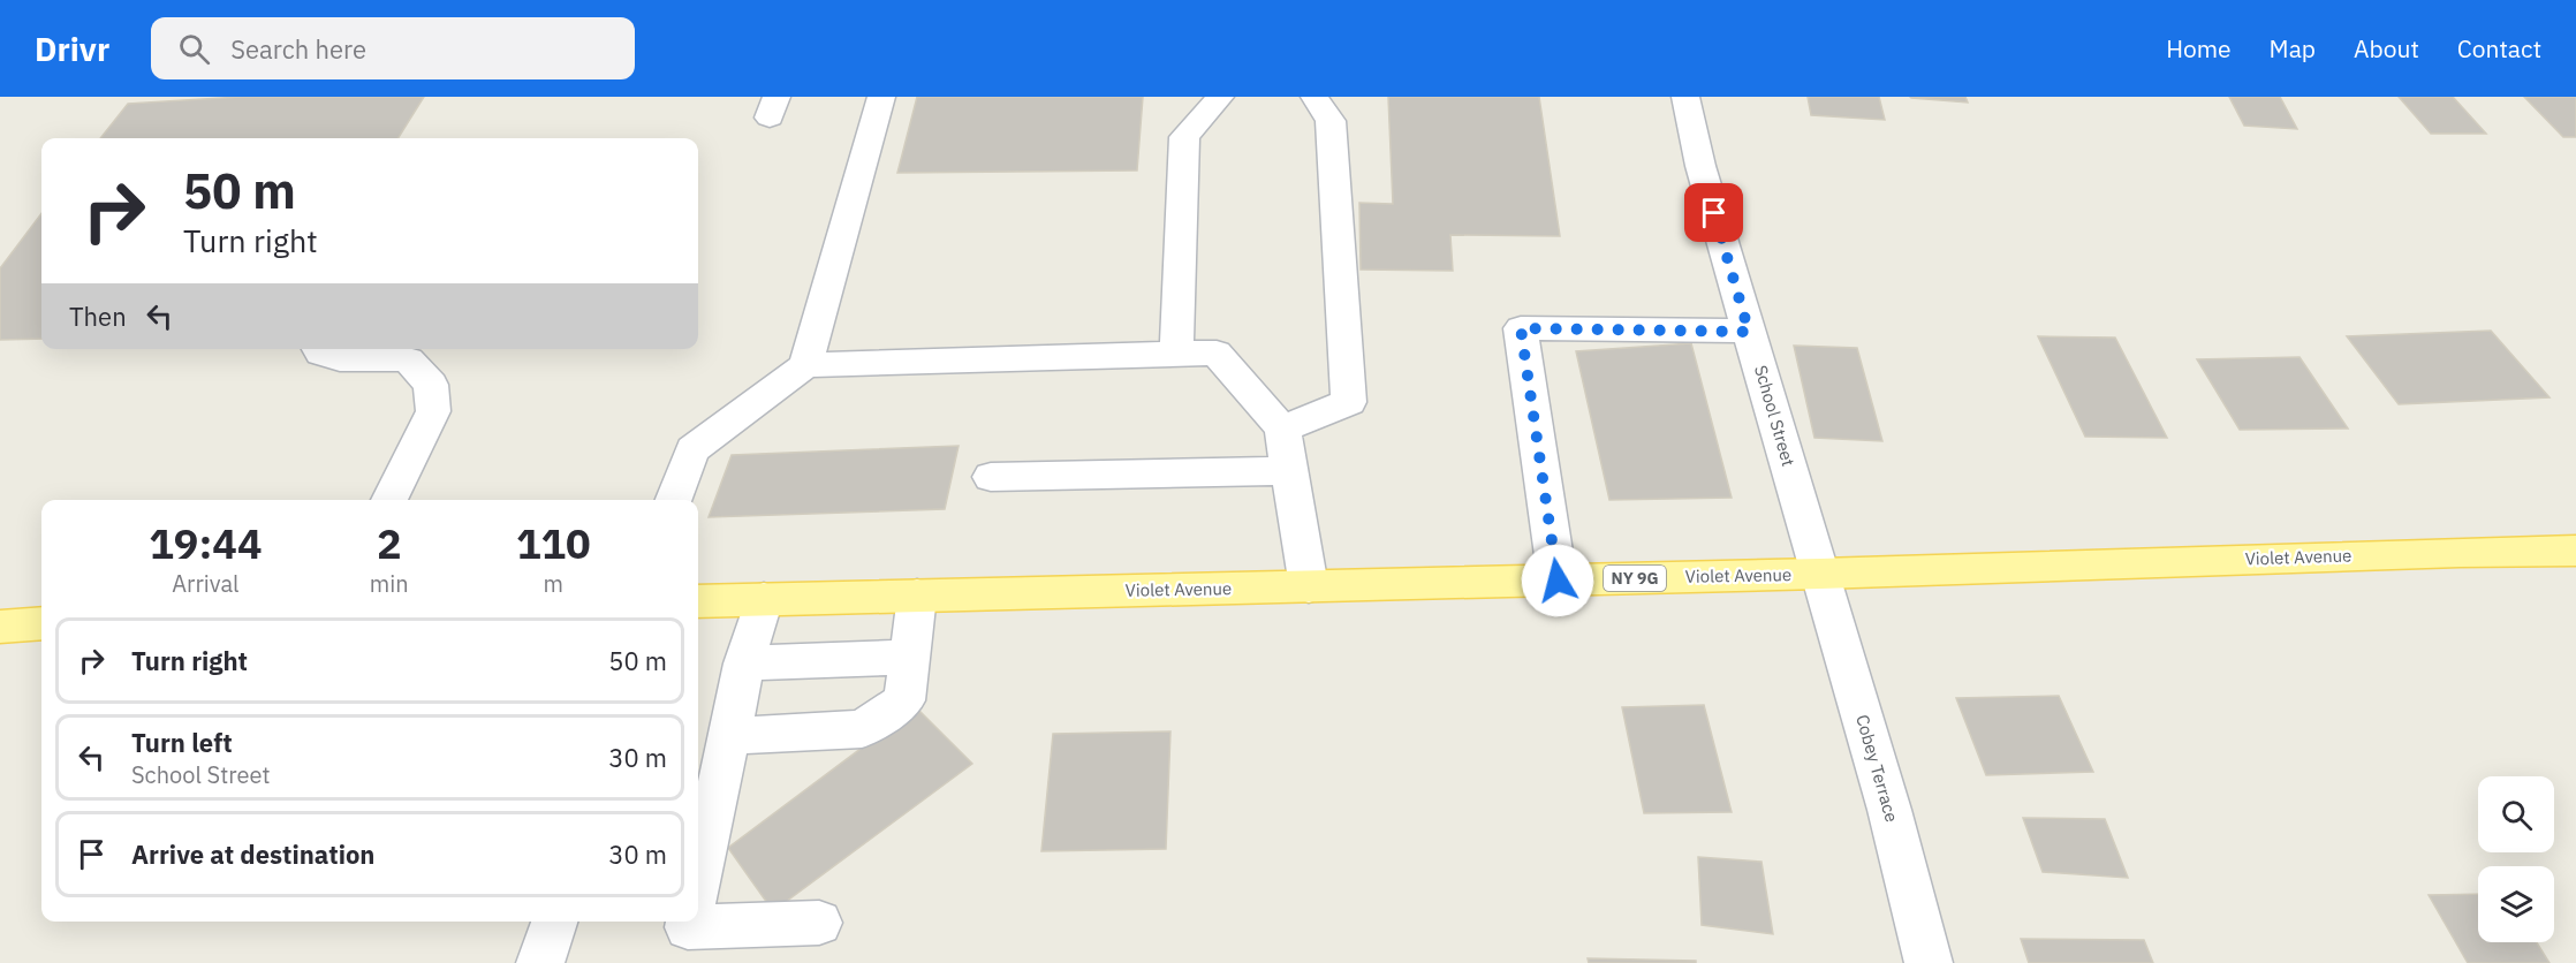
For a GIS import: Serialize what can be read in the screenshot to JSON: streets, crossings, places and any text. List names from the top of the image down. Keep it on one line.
{"streets":{"main road":["Violet Avenue","NY 9G"],"street":["School Street","Cobey Terrace"]},"crossings":[["School Street","Violet Avenue"],["School Street","Cobey Terrace"],["Violet Avenue","Cobey Terrace"]],"page":{"header":"Drivr","search":"Search here","nav":["Home","Map","About","Contact"],"turn":["50 m","Turn right"],"then":"Then","eta":["19:44","Arrival","2","min","110","m"],"list":[{"name":"Turn right","value":"50 m"},{"name":"Turn left","note":"School Street","value":"30 m"},{"name":"Arrive at destination","value":"30 m"}]}}
